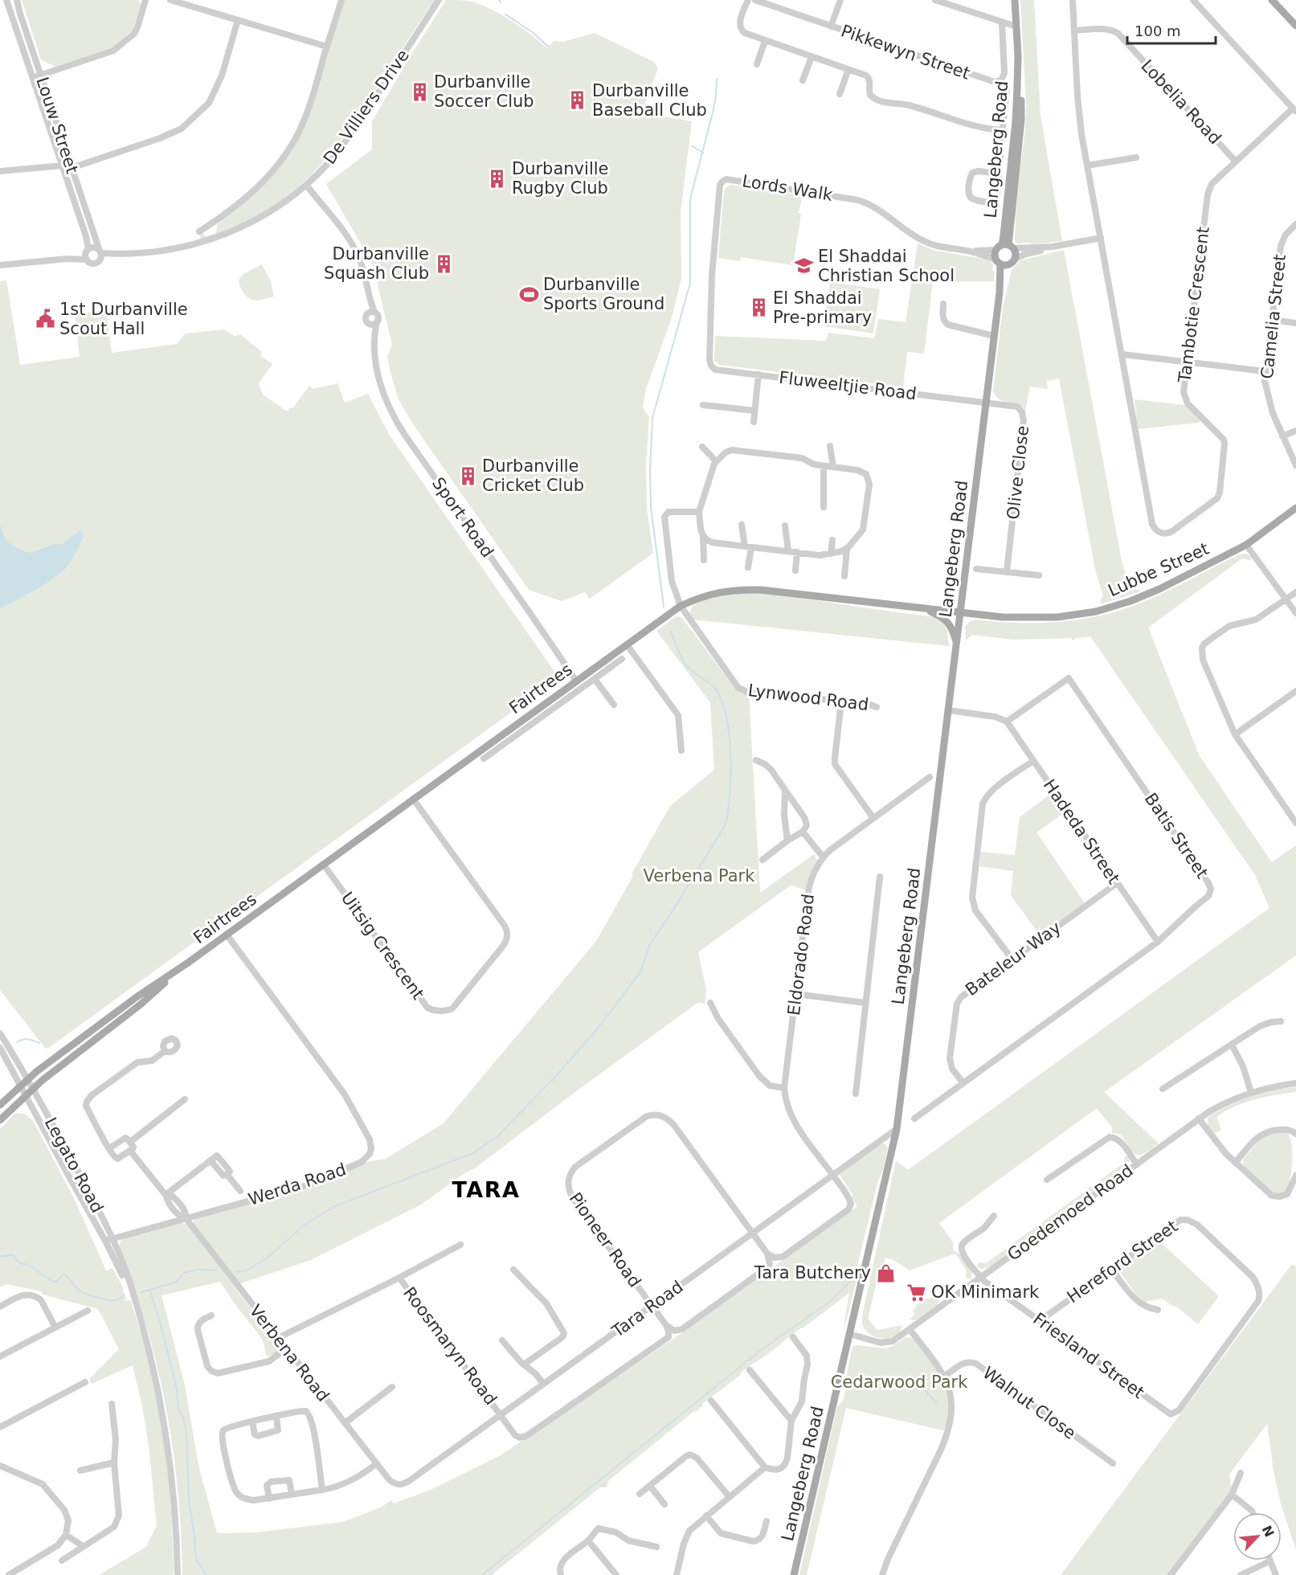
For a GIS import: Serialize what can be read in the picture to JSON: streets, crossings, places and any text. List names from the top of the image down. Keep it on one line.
{"streets":{"main road":["Langeberg Road","Lubbe Street","Fairtrees"],"street":["Pikkewyn Street","Lobelia Road","De Villiers Drive","Louw Street","Lords Walk","Tambotie Crescent","Camelia Street","Fluweeltjie Road","Olive Close","Sport Road","Lynwood Road","Hadeda Street","Batis Street","Uitsig Crescent","Eldorado Road","Bateleur Way","Legato Road","Werda Road","Goedemoed Road","Pioneer Road","Hereford Street","Tara Road","Roosmaryn Road","Verbena Road","Friesland Street","Walnut Close"]},"crossings":[["Lobelia Road","Tambotie Crescent"],["De Villiers Drive","Louw Street"],["Langeberg Road","Lords Walk"],["Langeberg Road","Fluweeltjie Road"],["Langeberg Road","Olive Close"],["Langeberg Road","Lubbe Street"],["Langeberg Road","Fairtrees"],["Langeberg Road","Goedemoed Road"],["Langeberg Road","Tara Road"],["Lords Walk","Fluweeltjie Road"],["Fluweeltjie Road","Olive Close"],["Sport Road","Fairtrees"],["Lubbe Street","Fairtrees"],["Fairtrees","Lynwood Road"],["Fairtrees","Uitsig Crescent"],["Fairtrees","Legato Road"],["Fairtrees","Werda Road"],["Hadeda Street","Batis Street"],["Hadeda Street","Bateleur Way"],["Batis Street","Bateleur Way"],["Eldorado Road","Pioneer Road"],["Eldorado Road","Tara Road"],["Legato Road","Werda Road"],["Werda Road","Verbena Road"],["Goedemoed Road","Friesland Street"],["Pioneer Road","Tara Road"],["Pioneer Road","Roosmaryn Road"],["Hereford Street","Friesland Street"],["Tara Road","Roosmaryn Road"],["Tara Road","Verbena Road"]],"districts":["TARA"],"parks":["Verbena Park","Cedarwood Park"],"places":{"building":["Durbanville Soccer Club","Durbanville Baseball Club","Durbanville Rugby Club","Durbanville Squash Club","El Shaddai Pre-primary","Durbanville Cricket Club"],"school or university":["El Shaddai Christian School"],"sports":["Durbanville Sports Ground"],"public building":["1st Durbanville Scout Hall"],"shop":["Tara Butchery"],"supermarket":["OK Minimark"]},"scale_bar":"100 m","north":"top right"}
